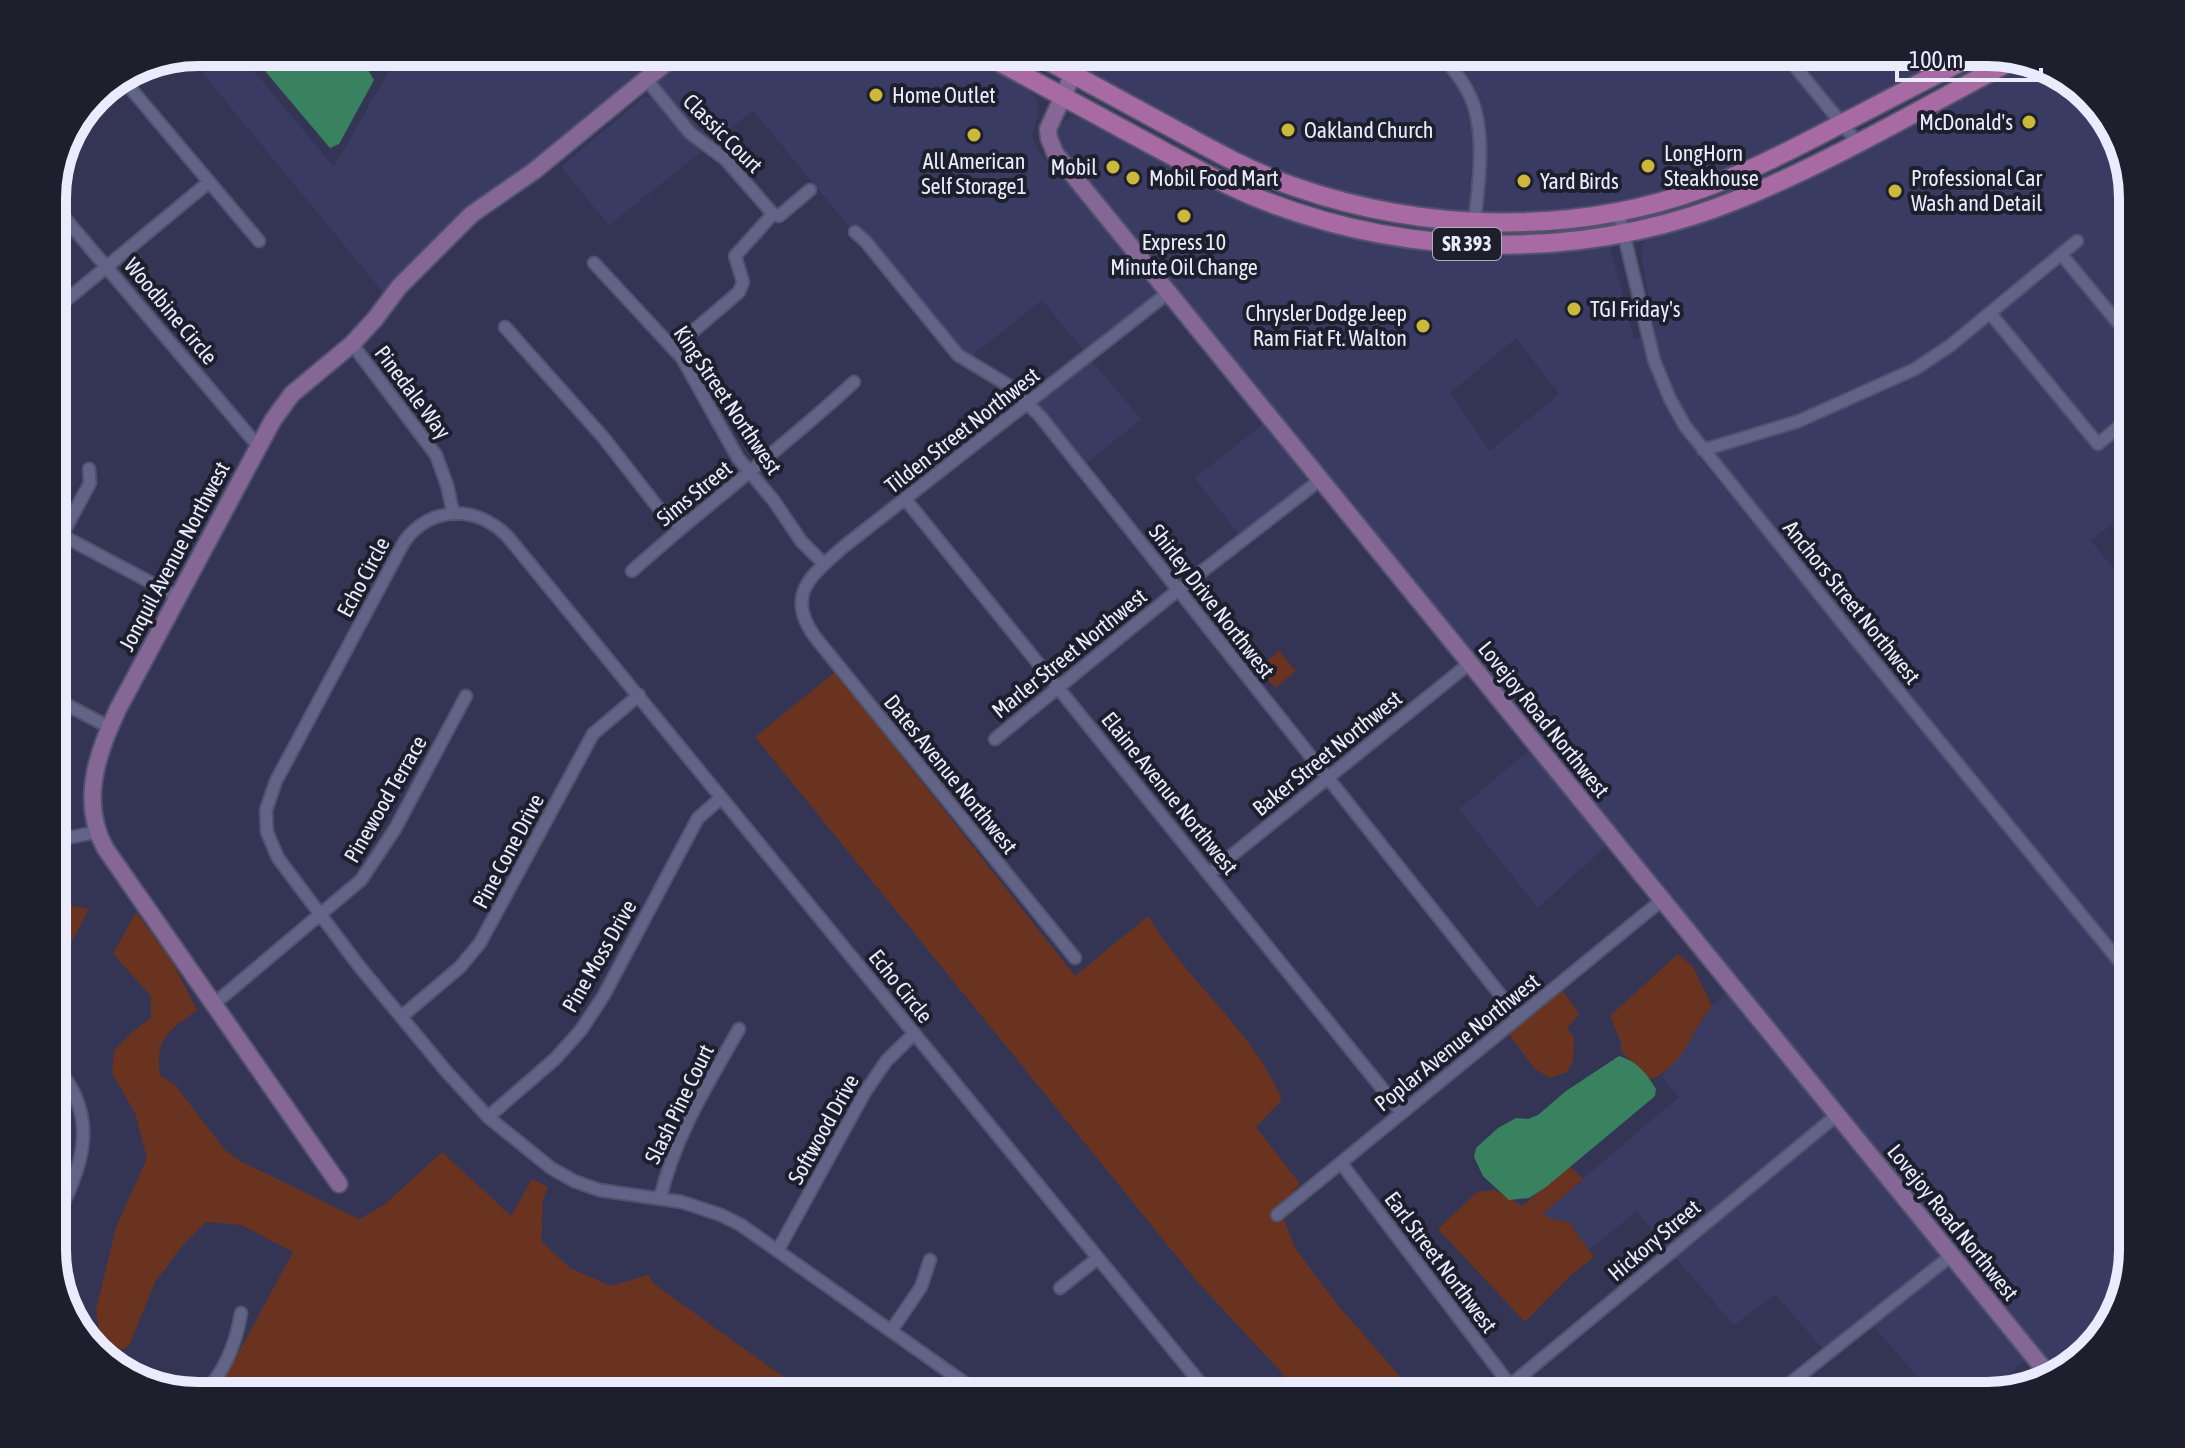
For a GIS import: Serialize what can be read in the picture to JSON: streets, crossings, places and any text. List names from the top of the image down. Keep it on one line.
{"streets":{"main road":["SR 393"],"street":["Classic Court","Woodbine Circle","Pinedale Way","King Street Northwest","Tilden Street Northwest","Sims Street","Jonquil Avenue Northwest","Echo Circle","Shirley Drive Northwest","Anchors Street Northwest","Marler Street Northwest","Lovejoy Road Northwest","Baker Street Northwest","Dates Avenue Northwest","Elaine Avenue Northwest","Pinewood Terrace","Pine Cone Drive","Pine Moss Drive","Poplar Avenue Northwest","Slash Pine Court","Softwood Drive","Hickory Street","Earl Street Northwest"]},"crossings":[["Classic Court","Jonquil Avenue Northwest"],["SR 393","Anchors Street Northwest"],["SR 393","Lovejoy Road Northwest"],["Woodbine Circle","Jonquil Avenue Northwest"],["Pinedale Way","Jonquil Avenue Northwest"],["Pinedale Way","Echo Circle"],["King Street Northwest","Tilden Street Northwest"],["King Street Northwest","Sims Street"],["Tilden Street Northwest","Shirley Drive Northwest"],["Tilden Street Northwest","Lovejoy Road Northwest"],["Tilden Street Northwest","Dates Avenue Northwest"],["Tilden Street Northwest","Elaine Avenue Northwest"],["Jonquil Avenue Northwest","Pinewood Terrace"],["Echo Circle","Pinewood Terrace"],["Echo Circle","Pine Cone Drive"],["Echo Circle","Pine Moss Drive"],["Echo Circle","Slash Pine Court"],["Echo Circle","Softwood Drive"],["Shirley Drive Northwest","Marler Street Northwest"],["Shirley Drive Northwest","Baker Street Northwest"],["Shirley Drive Northwest","Poplar Avenue Northwest"],["Marler Street Northwest","Lovejoy Road Northwest"],["Marler Street Northwest","Elaine Avenue Northwest"],["Lovejoy Road Northwest","Baker Street Northwest"],["Lovejoy Road Northwest","Poplar Avenue Northwest"],["Lovejoy Road Northwest","Hickory Street"],["Baker Street Northwest","Elaine Avenue Northwest"],["Elaine Avenue Northwest","Poplar Avenue Northwest"],["Poplar Avenue Northwest","Earl Street Northwest"]],"places":["Home Outlet","McDonald's","Oakland Church","All American Self Storage1","LongHorn Steakhouse","Mobil","Mobil Food Mart","Yard Birds","Professional Car Wash and Detail","Express 10 Minute Oil Change","TGI Friday's","Chrysler Dodge Jeep Ram Fiat Ft. Walton"],"scale_bar":"100 m"}
